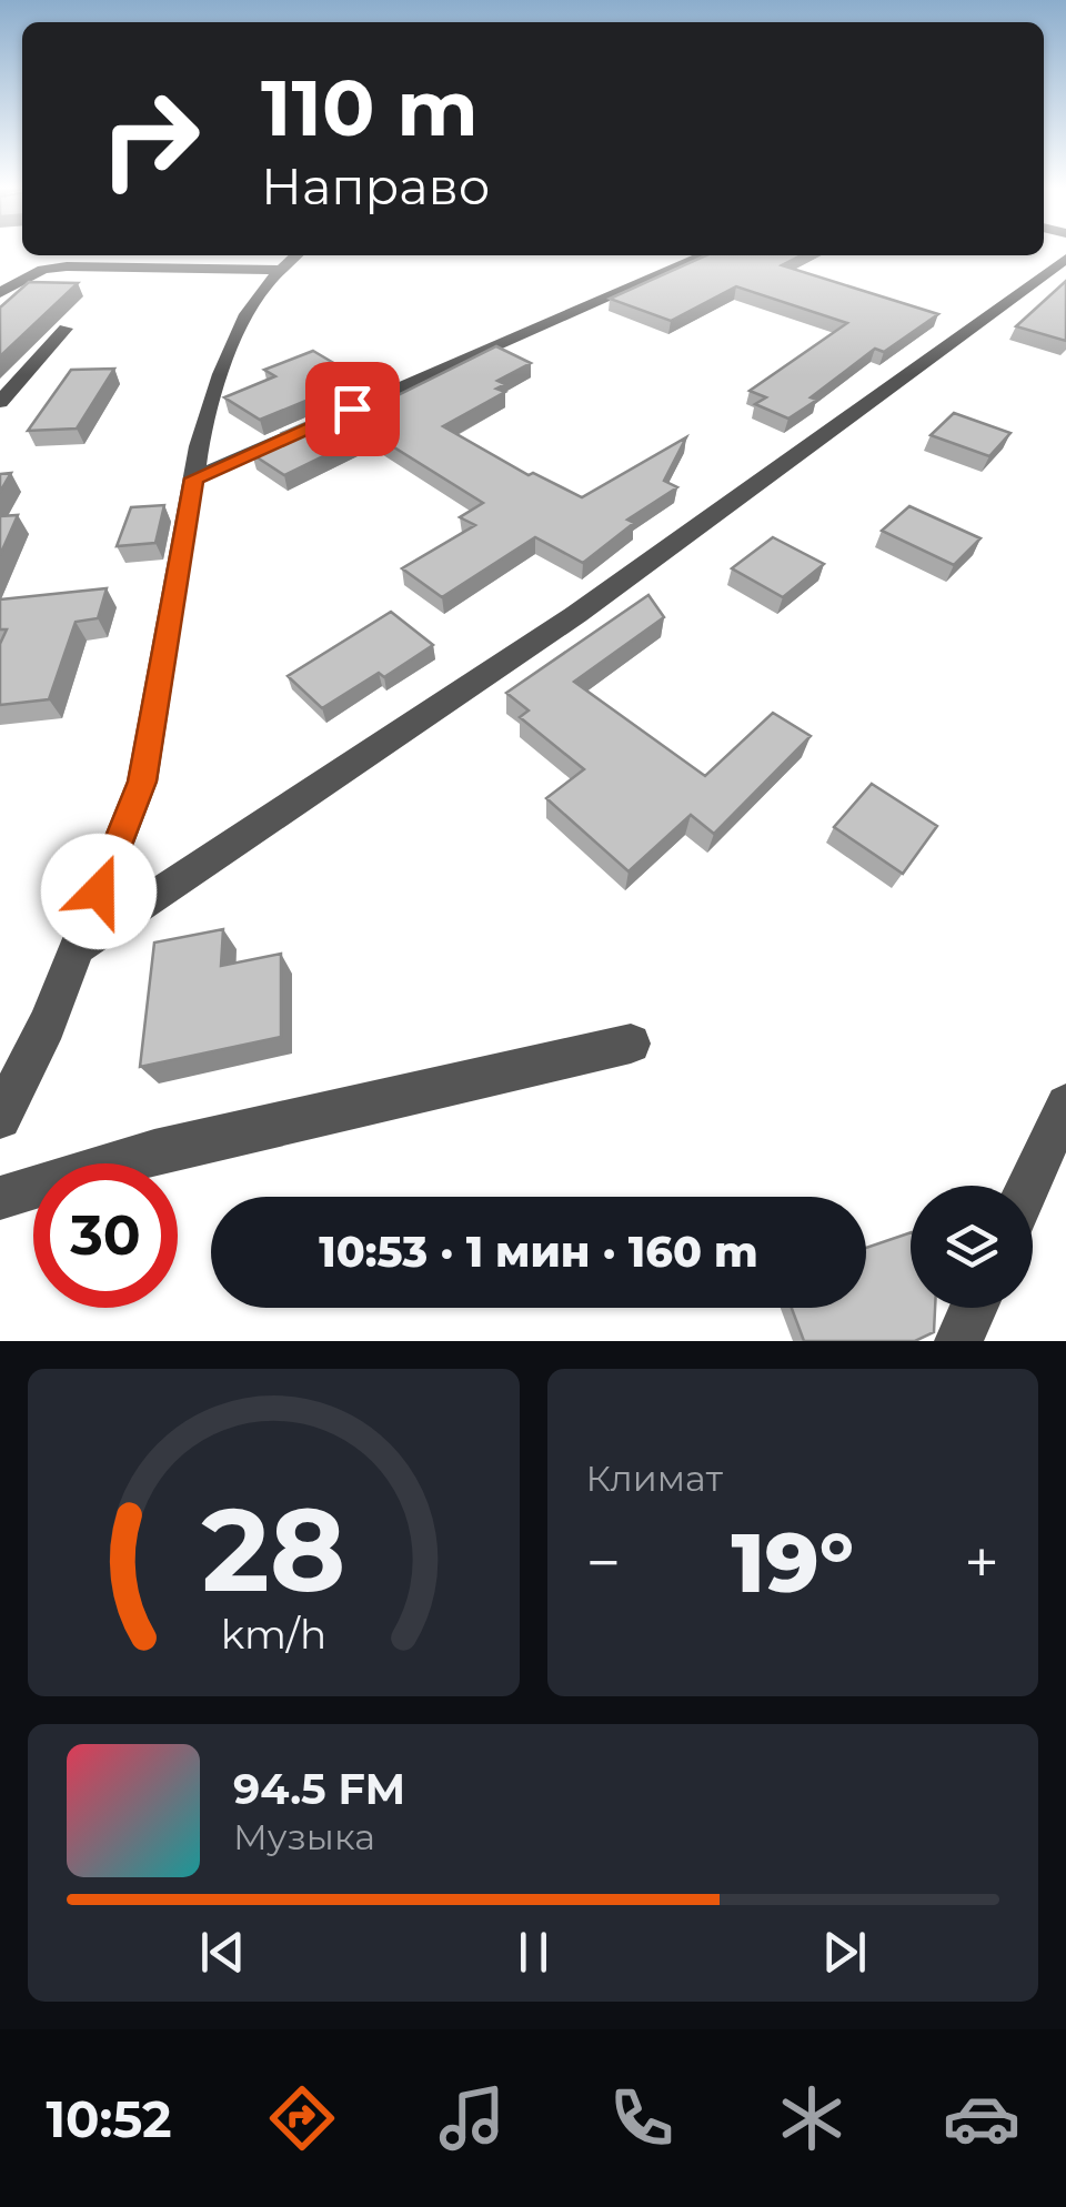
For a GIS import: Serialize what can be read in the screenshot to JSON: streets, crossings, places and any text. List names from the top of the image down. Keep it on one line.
{"page":{"turn":["110 m","Направо"],"limit":"30","trip":"10:53 · 1 мин · 160 m","tile":"Климат","heat":["−","19°","+"],"song":["94.5 FM","Музыка"],"tabs":"10:52","gauge":["28","km/h"]}}
